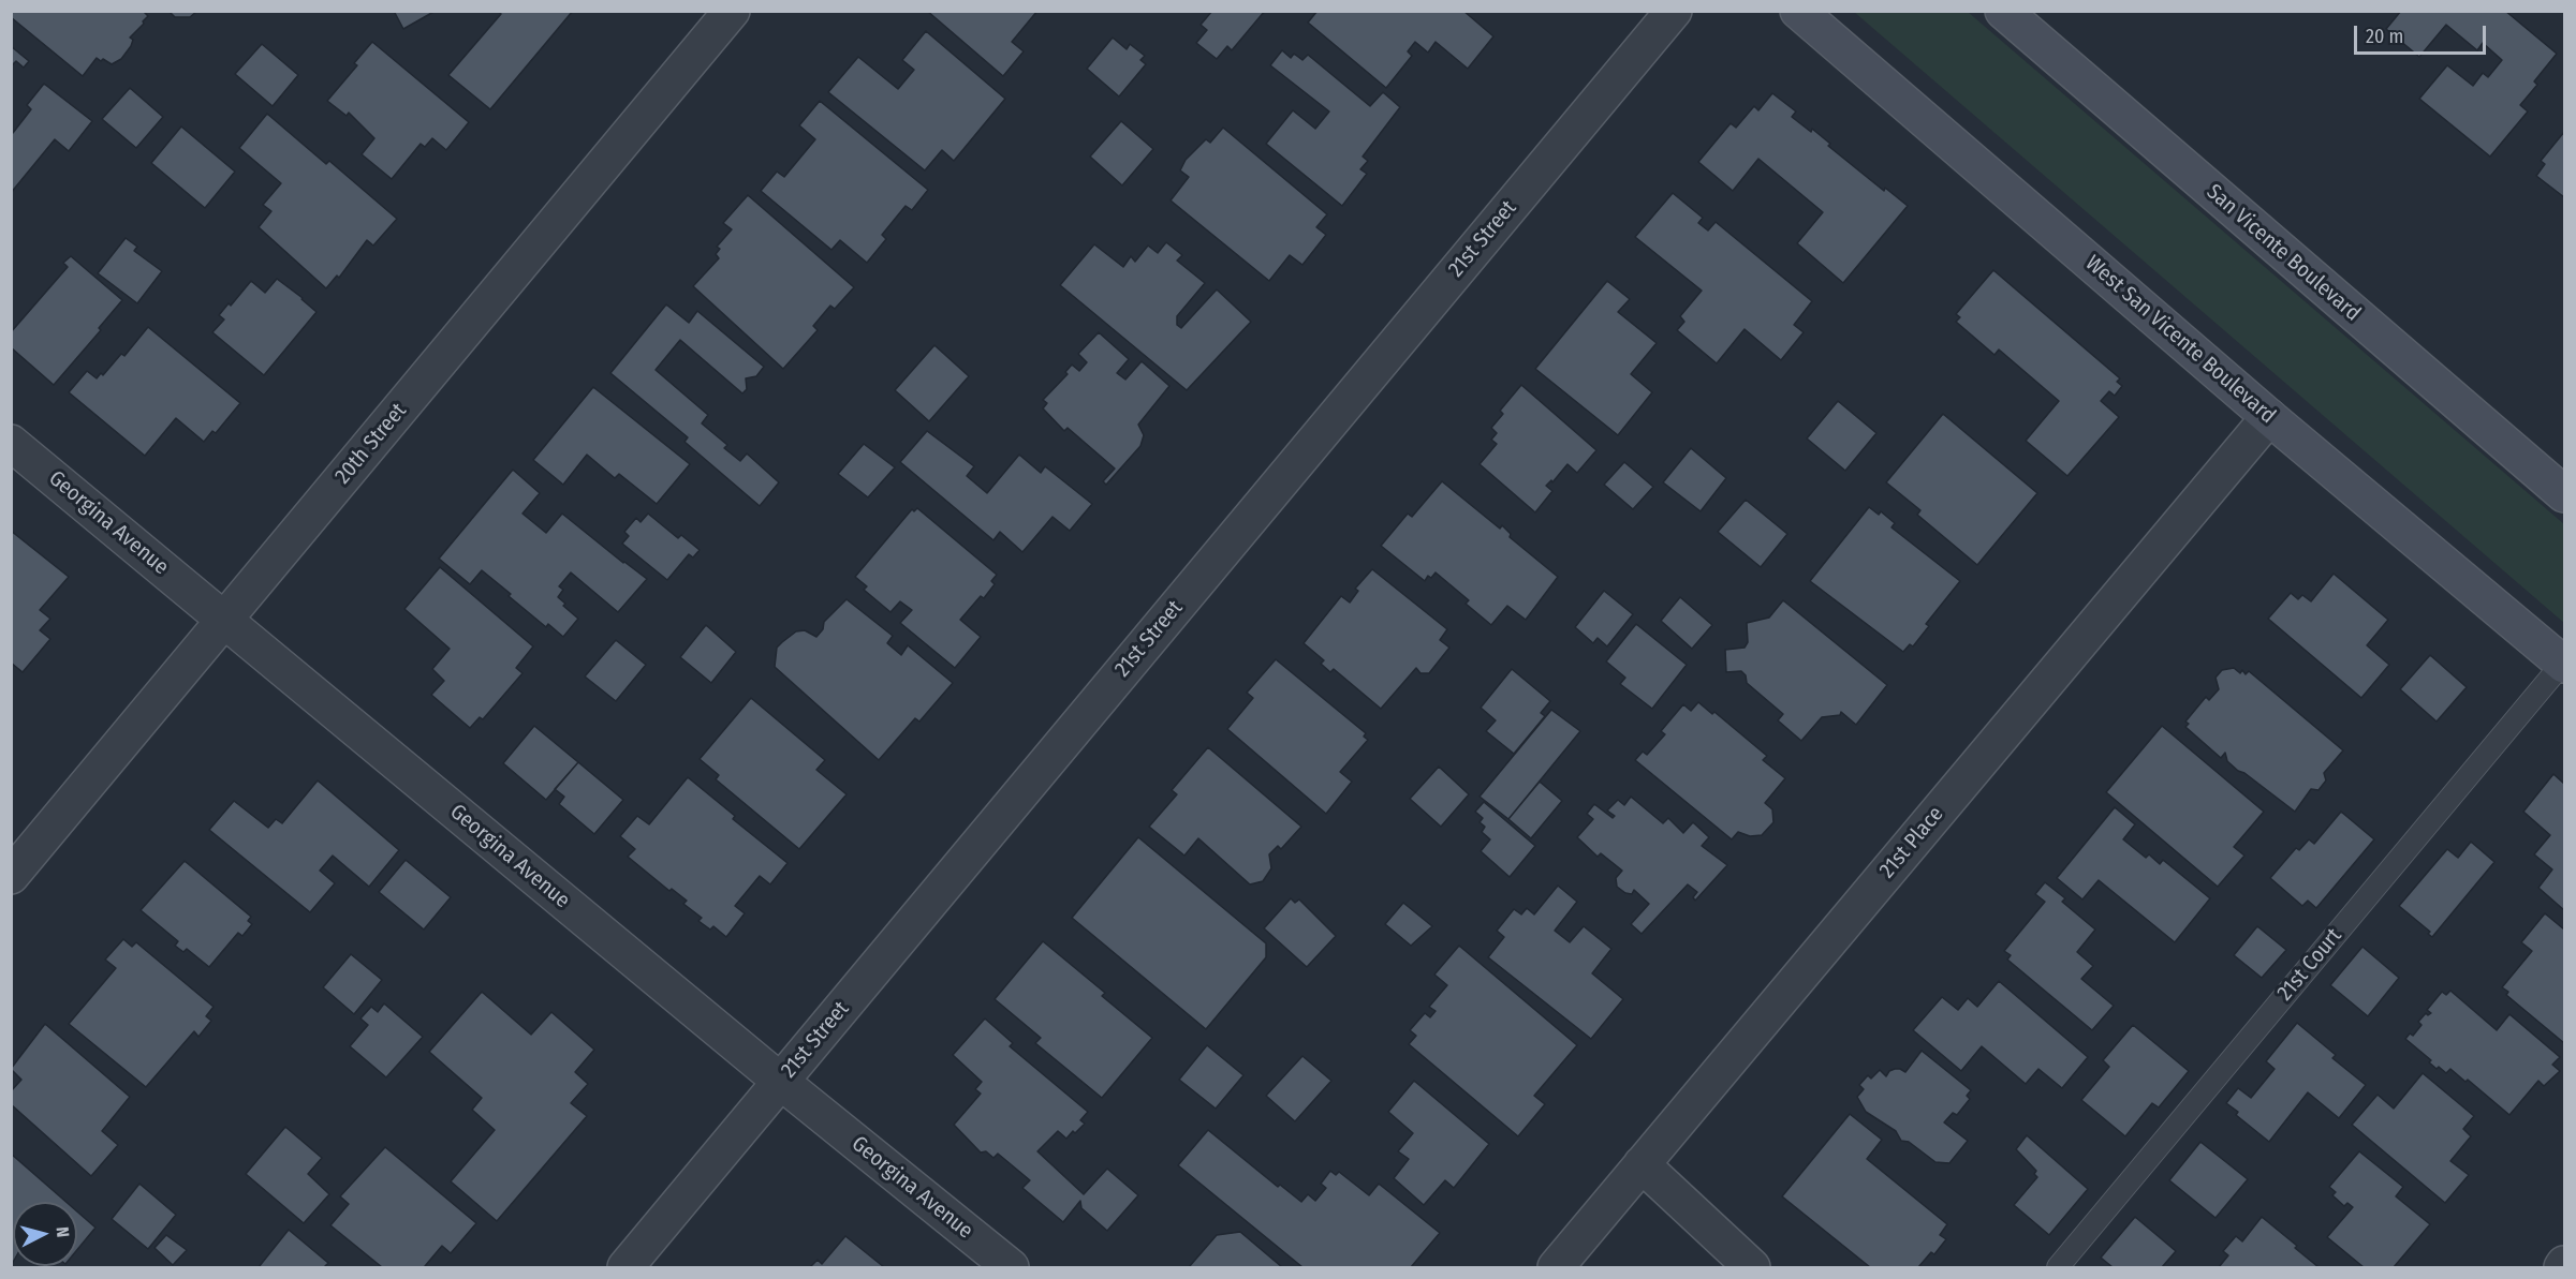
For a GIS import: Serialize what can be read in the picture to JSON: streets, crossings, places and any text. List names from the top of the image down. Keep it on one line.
{"streets":{"main road":["San Vicente Boulevard","West San Vicente Boulevard"],"street":["21st Street","20th Street","Georgina Avenue","21st Place"],"lane":["21st Court"]},"crossings":[["21st Street","Georgina Avenue"],["West San Vicente Boulevard","21st Place"],["West San Vicente Boulevard","21st Court"],["20th Street","Georgina Avenue"]],"scale_bar":"20 m","north":"right"}
